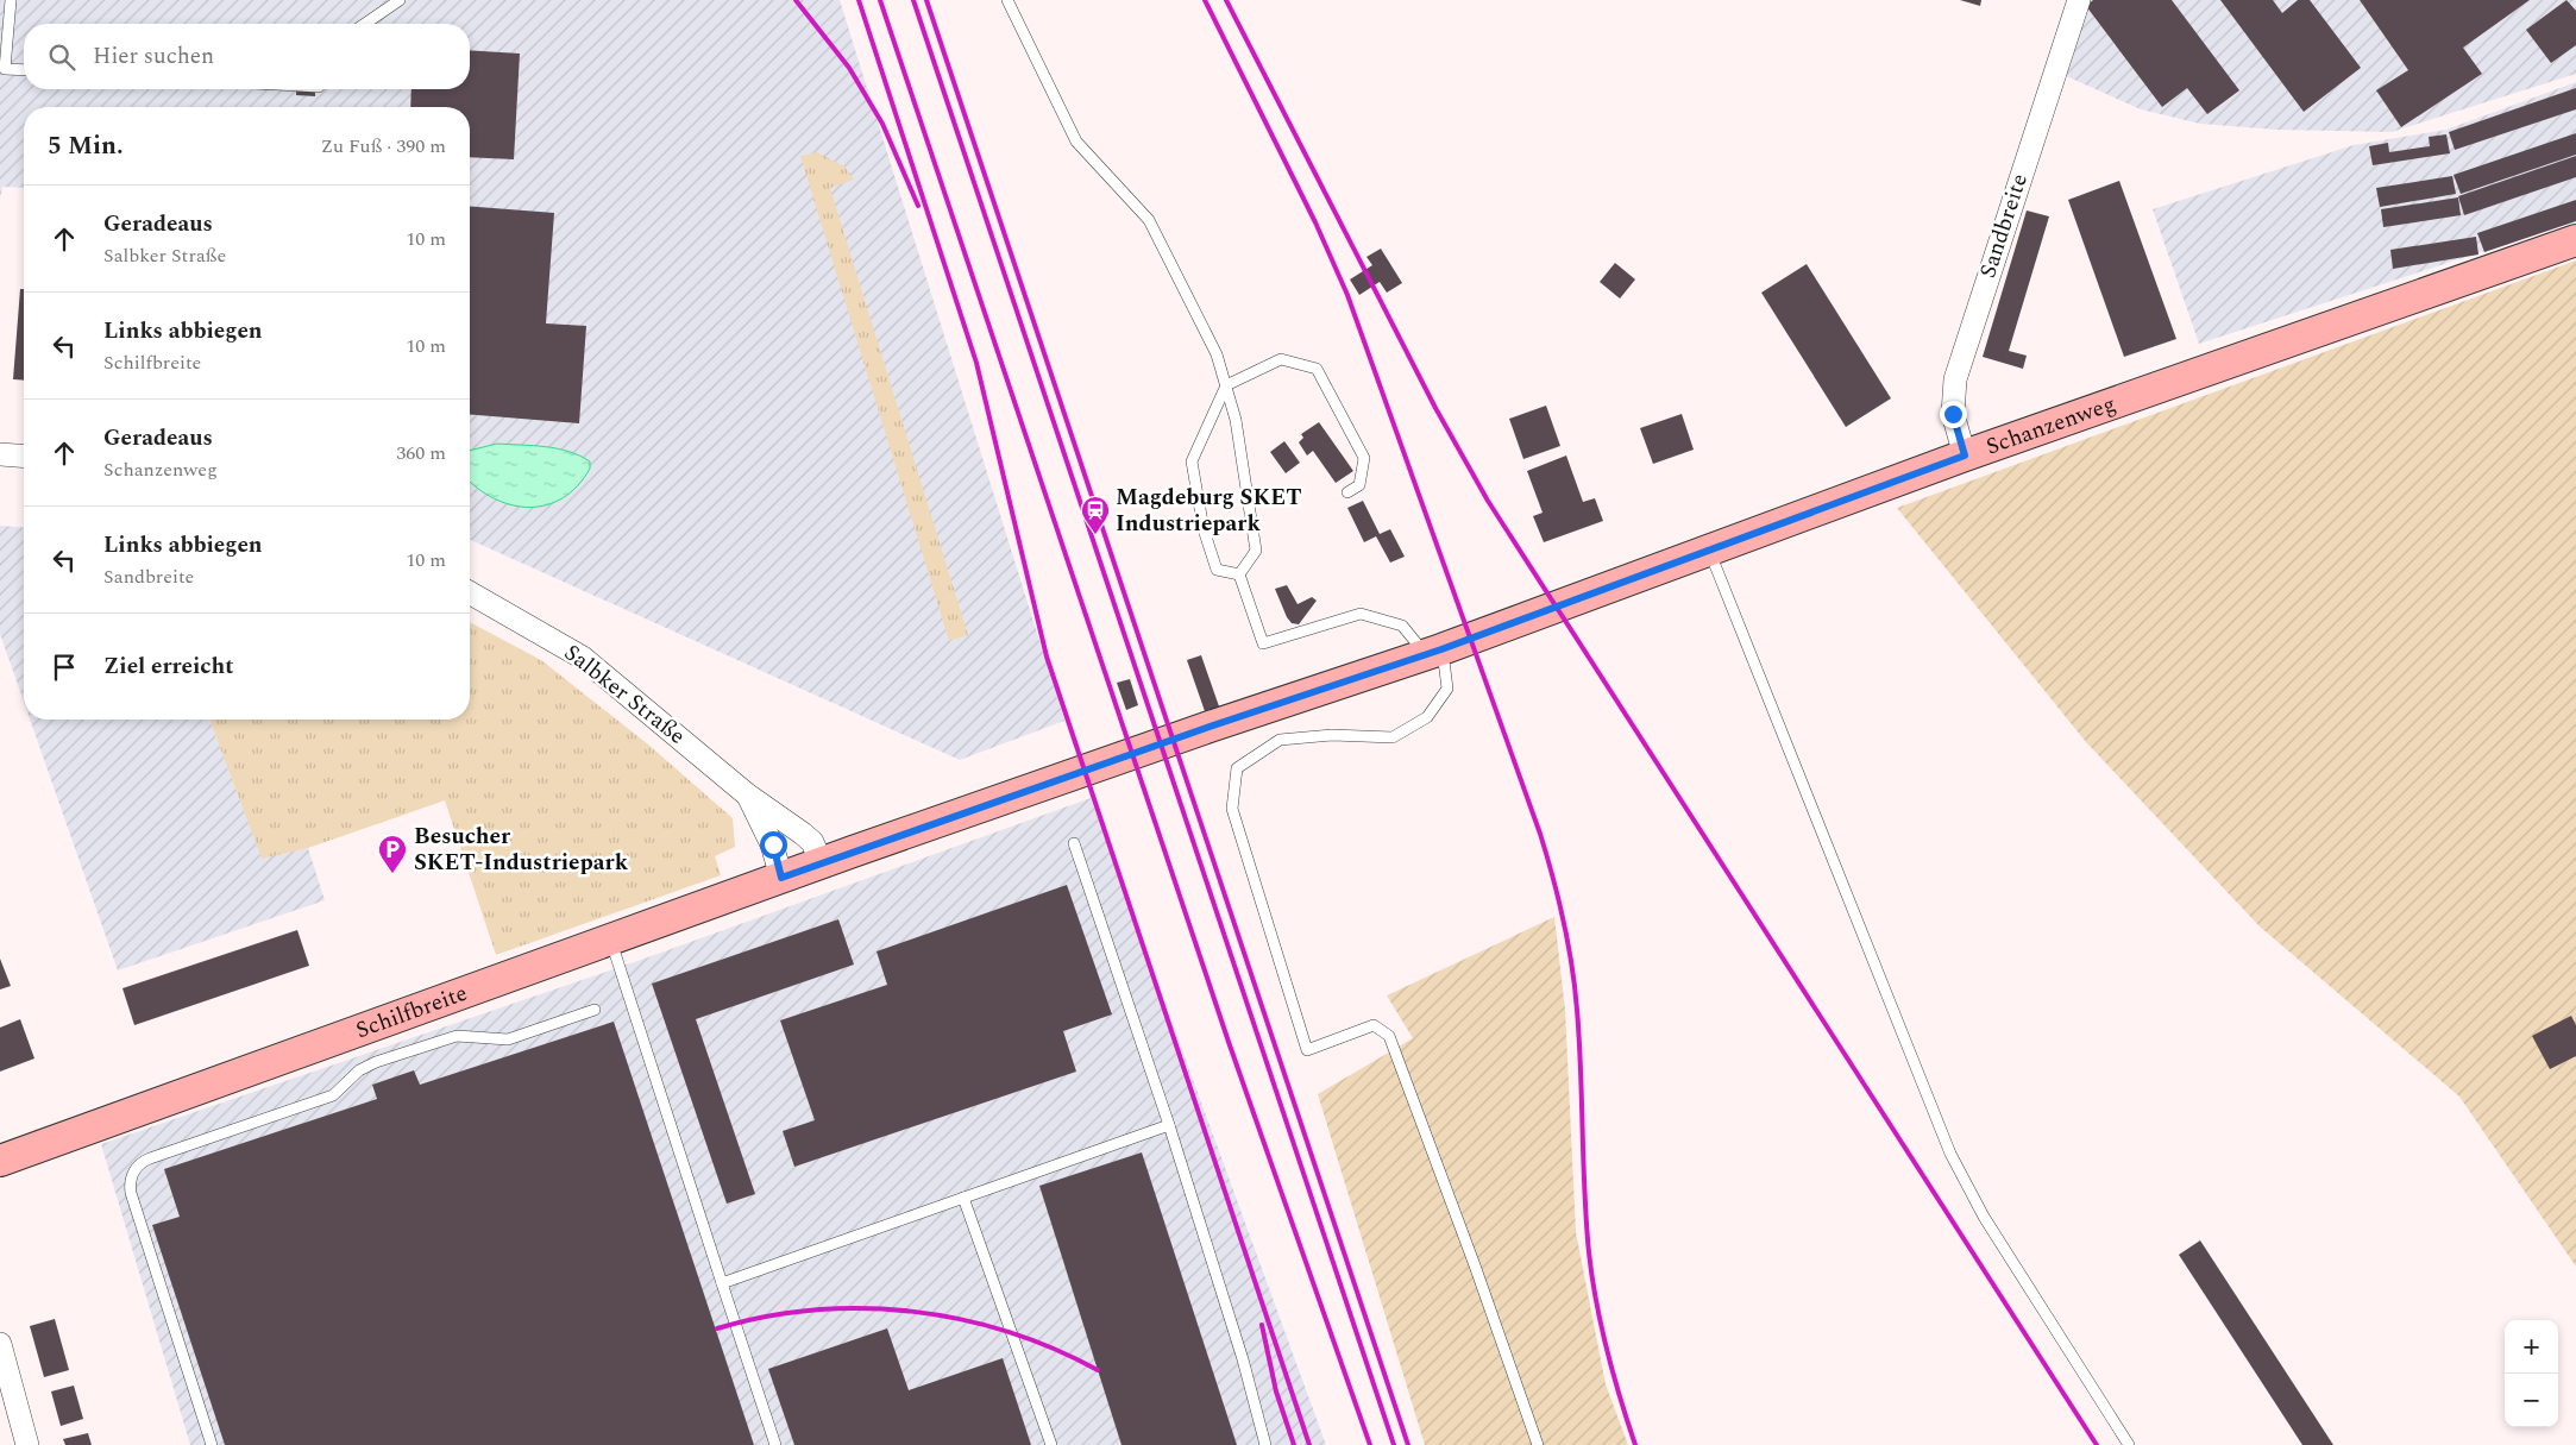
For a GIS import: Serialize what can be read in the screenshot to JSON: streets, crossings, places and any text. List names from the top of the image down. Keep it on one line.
{"streets":{"main road":["Schanzenweg","Schilfbreite"],"street":["Sandbreite","Salbker Straße"]},"crossings":[["Sandbreite","Schanzenweg"],["Schanzenweg","Salbker Straße"],["Schanzenweg","Schilfbreite"],["Salbker Straße","Schilfbreite"]],"places":{"station":["Magdeburg SKET Industriepark"],"parking":["Besucher SKET-Industriepark"]},"page":{"search":"Hier suchen","heading":["5 Min.","Zu Fuß · 390 m"],"list":[["Geradeaus","Salbker Straße","10 m"],["Links abbiegen","Schilfbreite","10 m"],["Geradeaus","Schanzenweg","360 m"],["Links abbiegen","Sandbreite","10 m"],"Ziel erreicht"],"map_buttons":["+","−"]}}
